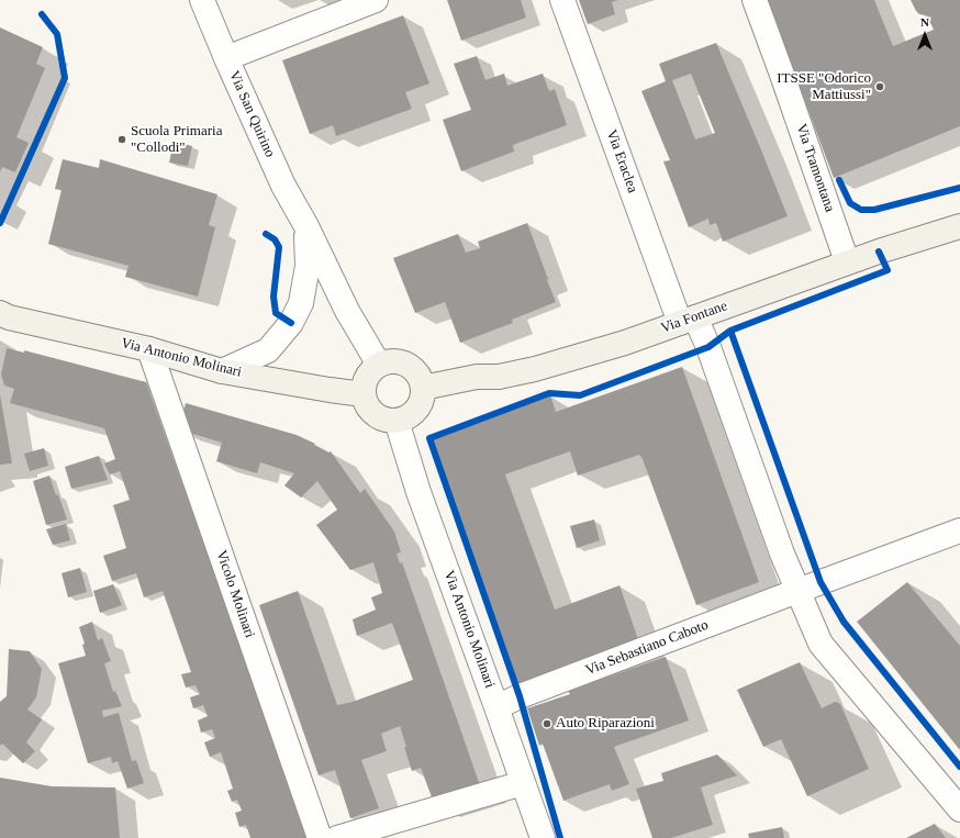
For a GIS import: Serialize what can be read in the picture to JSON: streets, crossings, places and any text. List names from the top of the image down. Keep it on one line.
{"streets":{"street":["Via San Quirino","Via Eraclea","Via Tramontana","Via Fontane","Via Antonio Molinari","Vicolo Molinari","Via Sebastiano Caboto"]},"crossings":[["Via San Quirino","Via Fontane"],["Via San Quirino","Via Antonio Molinari"],["Via Eraclea","Via Fontane"],["Via Tramontana","Via Fontane"],["Via Fontane","Via Antonio Molinari"],["Via Antonio Molinari","Vicolo Molinari"],["Via Antonio Molinari","Via Sebastiano Caboto"]],"places":["ITSSE \"Odorico Mattiussi\"","Scuola Primaria \"Collodi\"","Auto Riparazioni"],"north":"top"}
